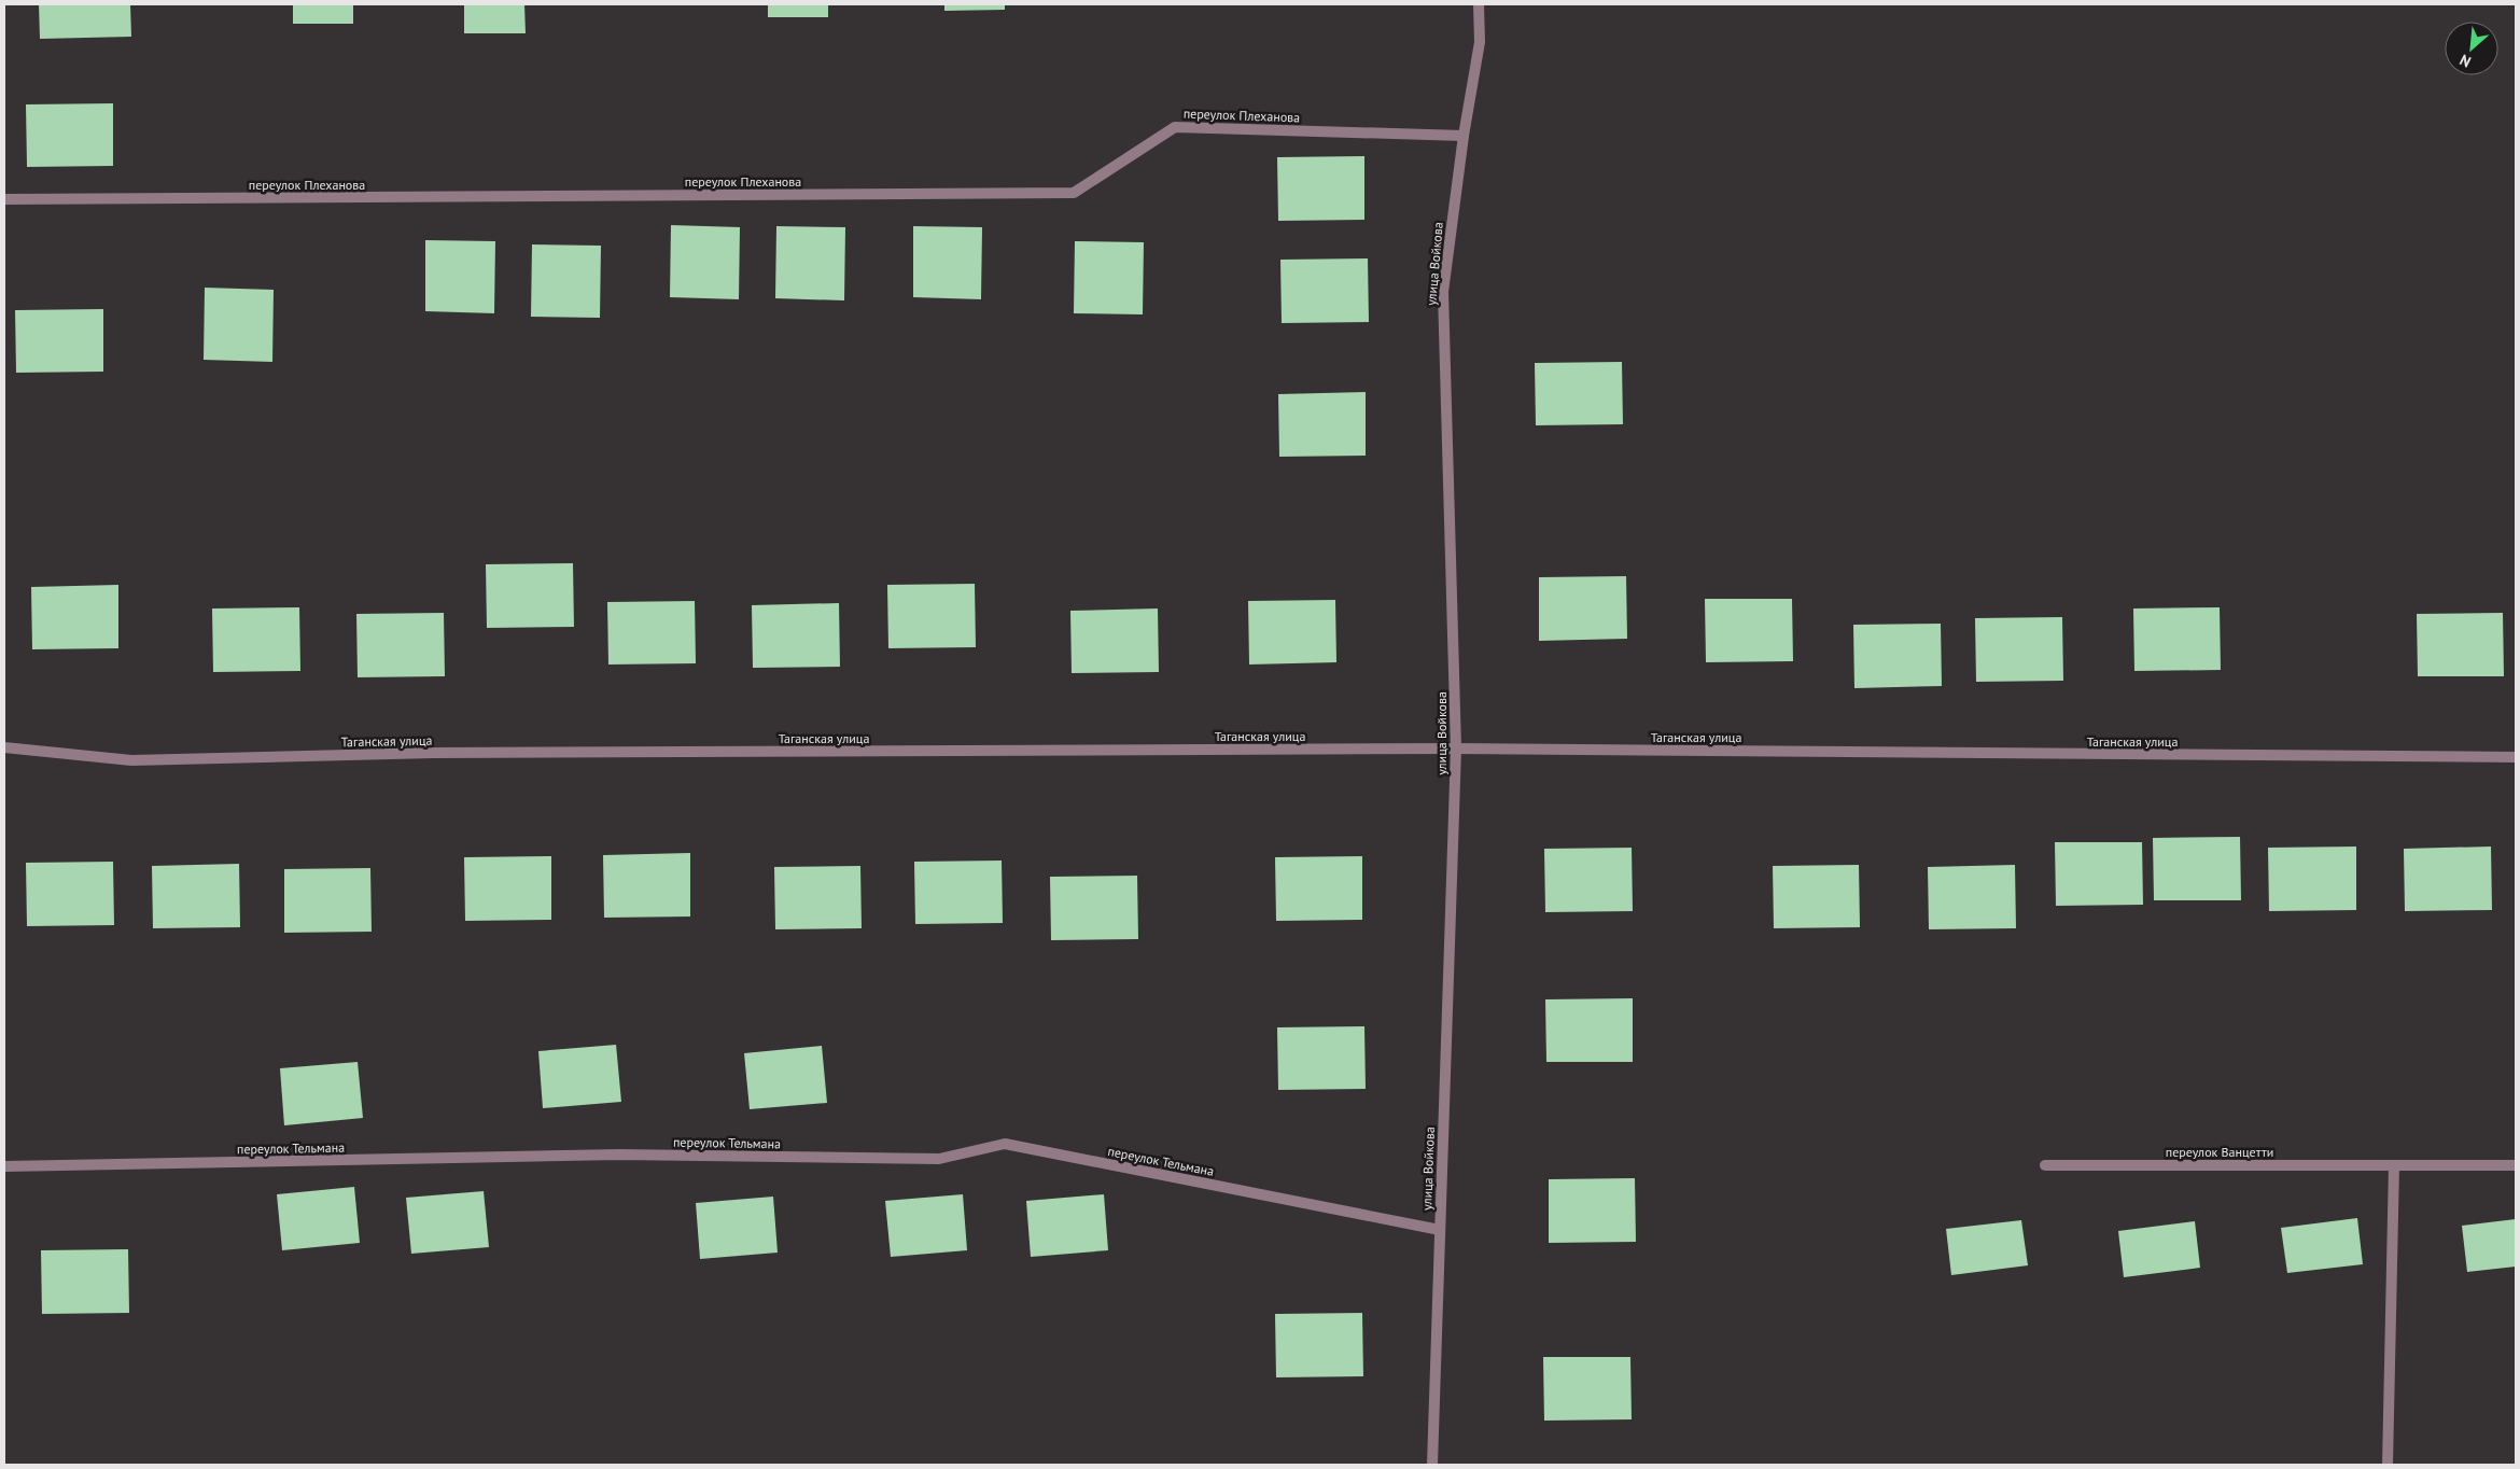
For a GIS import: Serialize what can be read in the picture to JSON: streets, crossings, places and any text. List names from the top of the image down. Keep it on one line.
{"streets":{"street":["переулок Плеханова","улица Войкова","Таганская улица","переулок Тельмана","переулок Ванцетти"]},"crossings":[["переулок Плеханова","улица Войкова"],["улица Войкова","Таганская улица"],["улица Войкова","переулок Тельмана"]],"north":"bottom left"}
